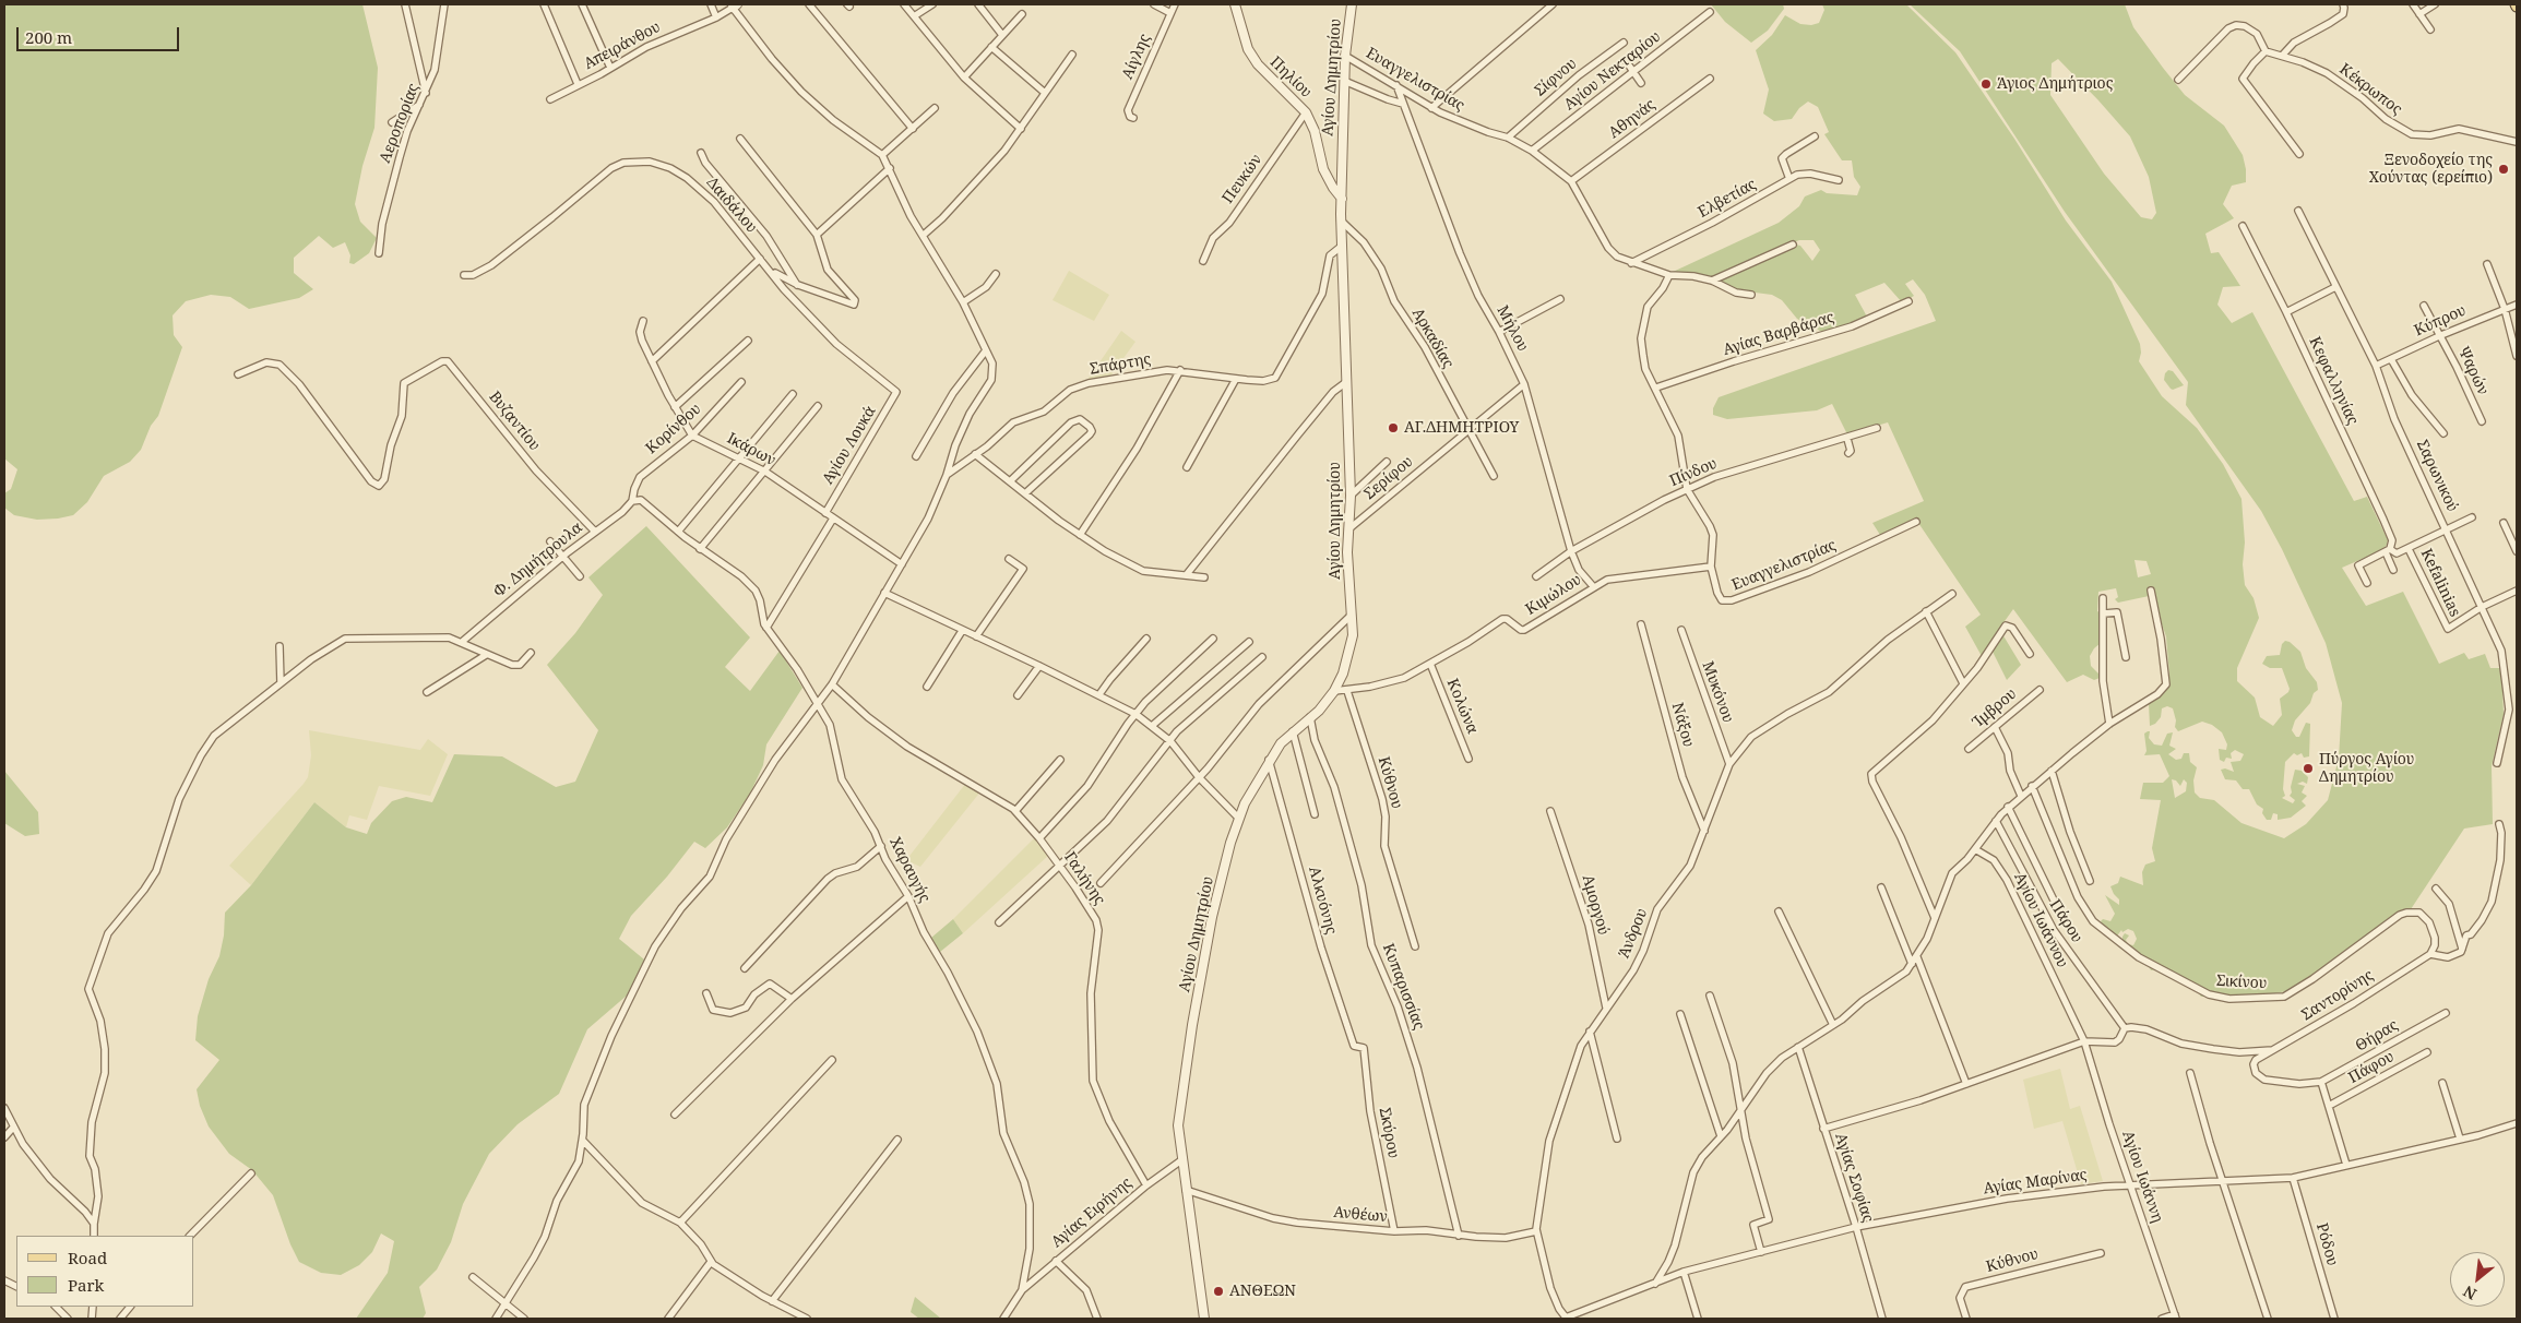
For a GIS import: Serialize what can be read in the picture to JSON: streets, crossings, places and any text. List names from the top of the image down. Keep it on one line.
{"streets":{"street":["Απειράνθου","Αίγλης","Αγίου Νεκταρίου","Πηλίου","Αγίου Δημητρίου","Σίφνου","Ευαγγελιστρίας","Κέκρωπος","Αθηνάς","Αεροπορίας","Πευκών","Ελβετίας","Δαιδάλου","Κύπρου","Μήλου","Αγίας Βαρβάρας","Αρκαδίας","Σπάρτης","Ψαρών","Κεφαλληνίας","Βυζαντίου","Κορίνθου","Αγίου Λουκά","Ικάρων","Πίνδου","Σαρωνικού","Σερίφου","Φ. Δημήτρουλα","Kefalinias","Κιμώλου","Μυκόνου","Κολώνα","Ίμβρου","Νάξου","Κύθνου","Χαραυγής","Γαλήνης","Αλκυόνης","Αμοργού","Αγίου Ιωάννου","Πάρου","Άνδρου","Σικίνου","Κυπαρισσίας","Σαντορίνης","Θήρας","Πάφου","Σκύρου","Αγίου Ιωάννη","Αγίας Σοφίας","Αγίας Μαρίνας","Αγίας Ειρήνης","Ανθέων","Ρόδου"]},"crossings":[["Αγίου Νεκταρίου","Ευαγγελιστρίας"],["Πηλίου","Αγίου Δημητρίου"],["Πηλίου","Πευκών"],["Αγίου Δημητρίου","Ευαγγελιστρίας"],["Αγίου Δημητρίου","Αρκαδίας"],["Αγίου Δημητρίου","Σπάρτης"],["Αγίου Δημητρίου","Σερίφου"],["Αγίου Δημητρίου","Κιμώλου"],["Αγίου Δημητρίου","Αλκυόνης"],["Αγίου Δημητρίου","Κυπαρισσίας"],["Αγίου Δημητρίου","Αγίας Ειρήνης"],["Αγίου Δημητρίου","Ανθέων"],["Σίφνου","Ευαγγελιστρίας"],["Ευαγγελιστρίας","Αθηνάς"],["Ευαγγελιστρίας","Ελβετίας"],["Ευαγγελιστρίας","Μήλου"],["Ευαγγελιστρίας","Αγίας Βαρβάρας"],["Ευαγγελιστρίας","Πίνδου"],["Ευαγγελιστρίας","Κιμώλου"],["Δαιδάλου","Αγίου Λουκά"],["Κύπρου","Ψαρών"],["Κύπρου","Σαρωνικού"],["Μήλου","Πίνδου"],["Μήλου","Σερίφου"],["Μήλου","Κιμώλου"],["Αρκαδίας","Σερίφου"],["Βυζαντίου","Φ. Δημήτρουλα"],["Κορίνθου","Ικάρων"],["Κορίνθου","Φ. Δημήτρουλα"],["Κορίνθου","Χαραυγής"],["Αγίου Λουκά","Ικάρων"],["Σαρωνικού","Kefalinias"],["Φ. Δημήτρουλα","Χαραυγής"],["Κιμώλου","Κολώνα"],["Κιμώλου","Κύθνου"],["Μυκόνου","Άνδρου"],["Νάξου","Άνδρου"],["Χαραυγής","Αγίας Ειρήνης"],["Γαλήνης","Αγίας Ειρήνης"],["Αλκυόνης","Σκύρου"],["Αμοργού","Άνδρου"],["Αγίου Ιωάννου","Αγίου Ιωάννη"],["Άνδρου","Αγίας Μαρίνας"],["Άνδρου","Ανθέων"],["Σικίνου","Σαντορίνης"],["Κυπαρισσίας","Ανθέων"],["Σαντορίνης","Θήρας"],["Σκύρου","Ανθέων"],["Αγίου Ιωάννη","Αγίας Μαρίνας"],["Αγίας Σοφίας","Αγίας Μαρίνας"],["Αγίας Μαρίνας","Ρόδου"]],"places":["Άγιος Δημήτριος","Ξενοδοχείο της Χούντας (ερείπιο)","ΑΓ.ΔΗΜΗΤΡΙΟΥ","Πύργος Αγίου Δημητρίου","ΑΝΘΕΩΝ"],"legend":["Road","Park"],"scale_bar":"200 m","north":"bottom left"}
